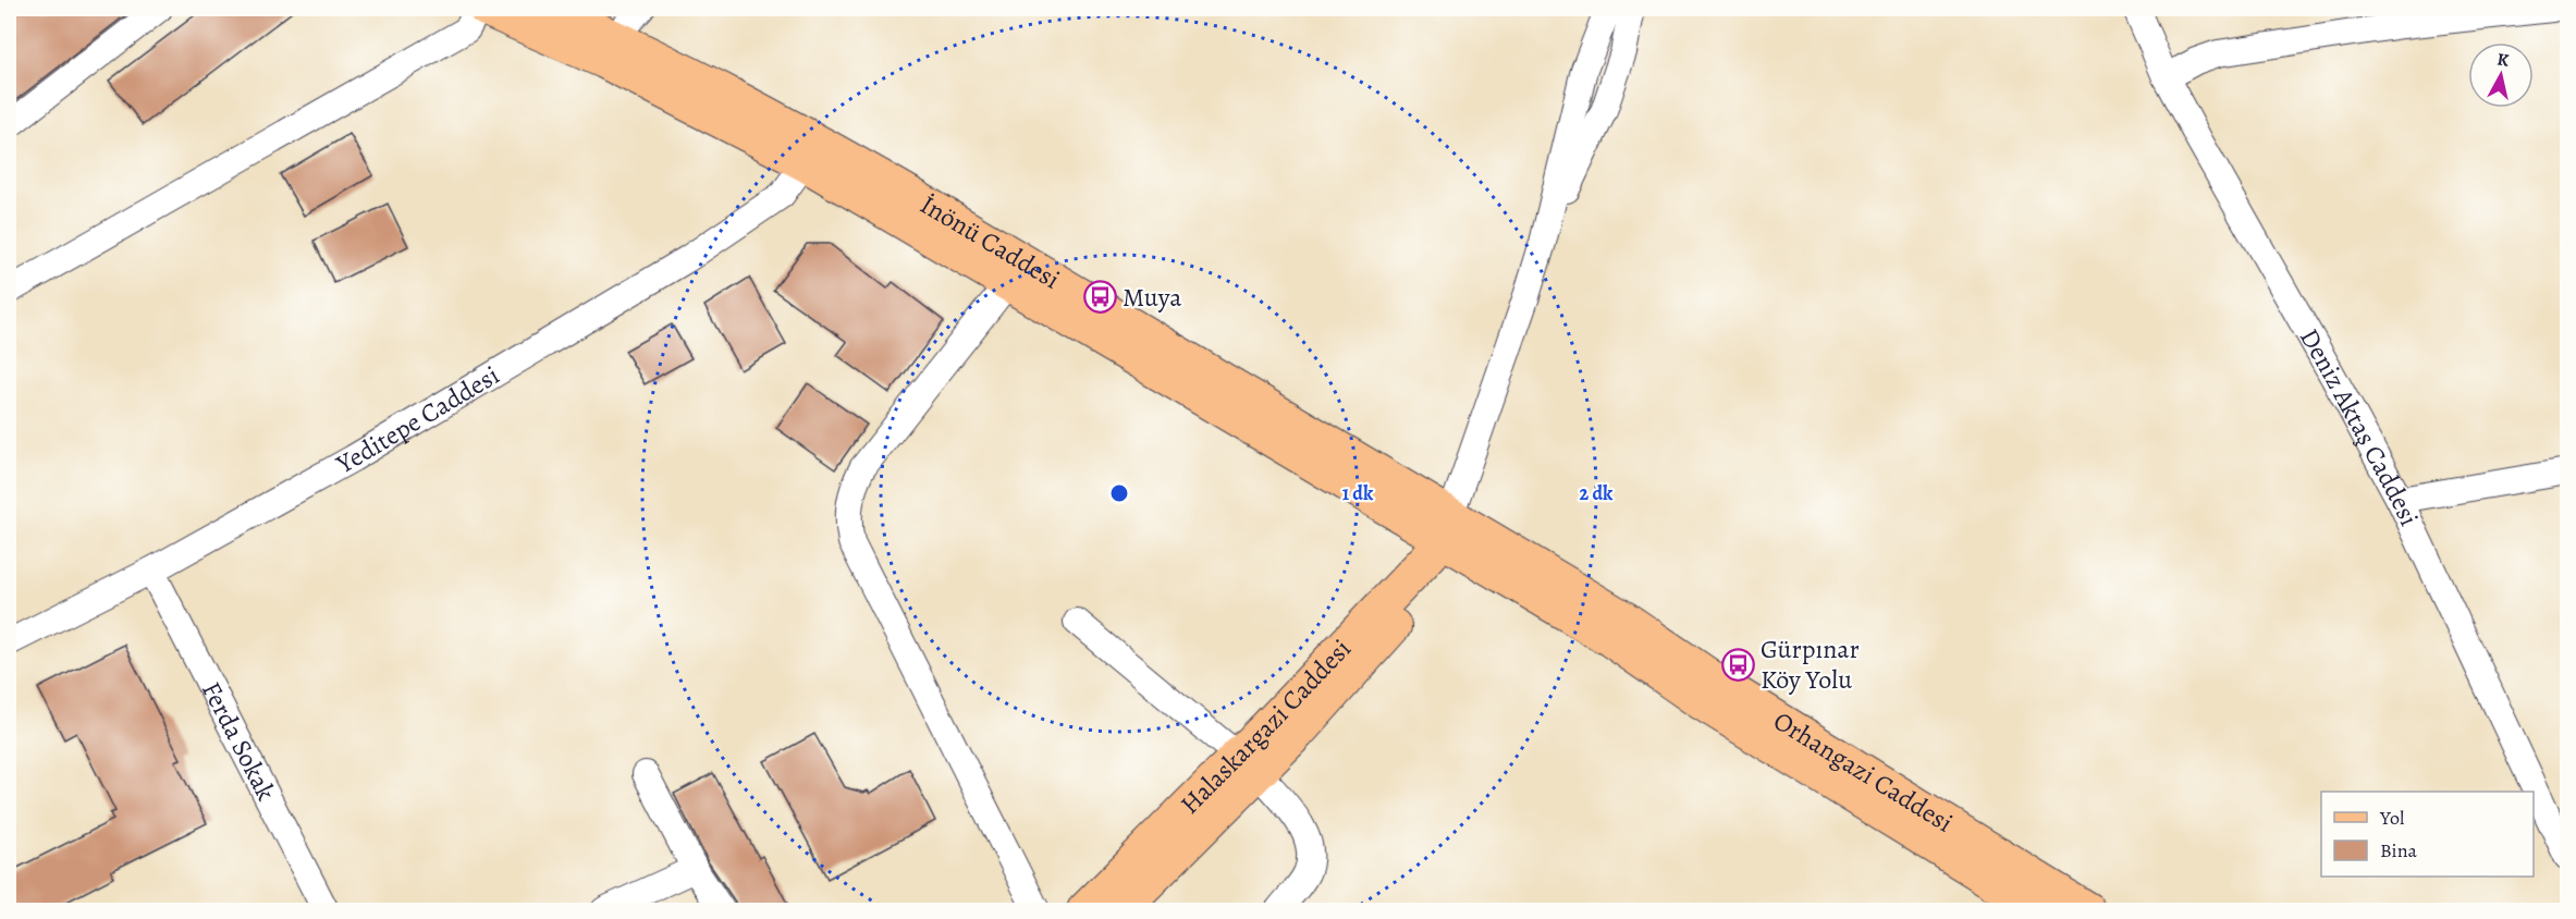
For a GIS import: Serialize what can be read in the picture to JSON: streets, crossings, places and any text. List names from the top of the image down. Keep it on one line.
{"streets":{"main road":["İnönü Caddesi","Halaskargazi Caddesi","Orhangazi Caddesi"],"street":["Yeditepe Caddesi","Deniz Aktaş Caddesi","Ferda Sokak"]},"crossings":[["İnönü Caddesi","Orhangazi Caddesi"],["Yeditepe Caddesi","Ferda Sokak"]],"places":{"bus stop":["Muya","Gürpınar Köy Yolu"]},"legend":["Yol","Bina"],"north":"top","rings":["1 dk","2 dk"]}
